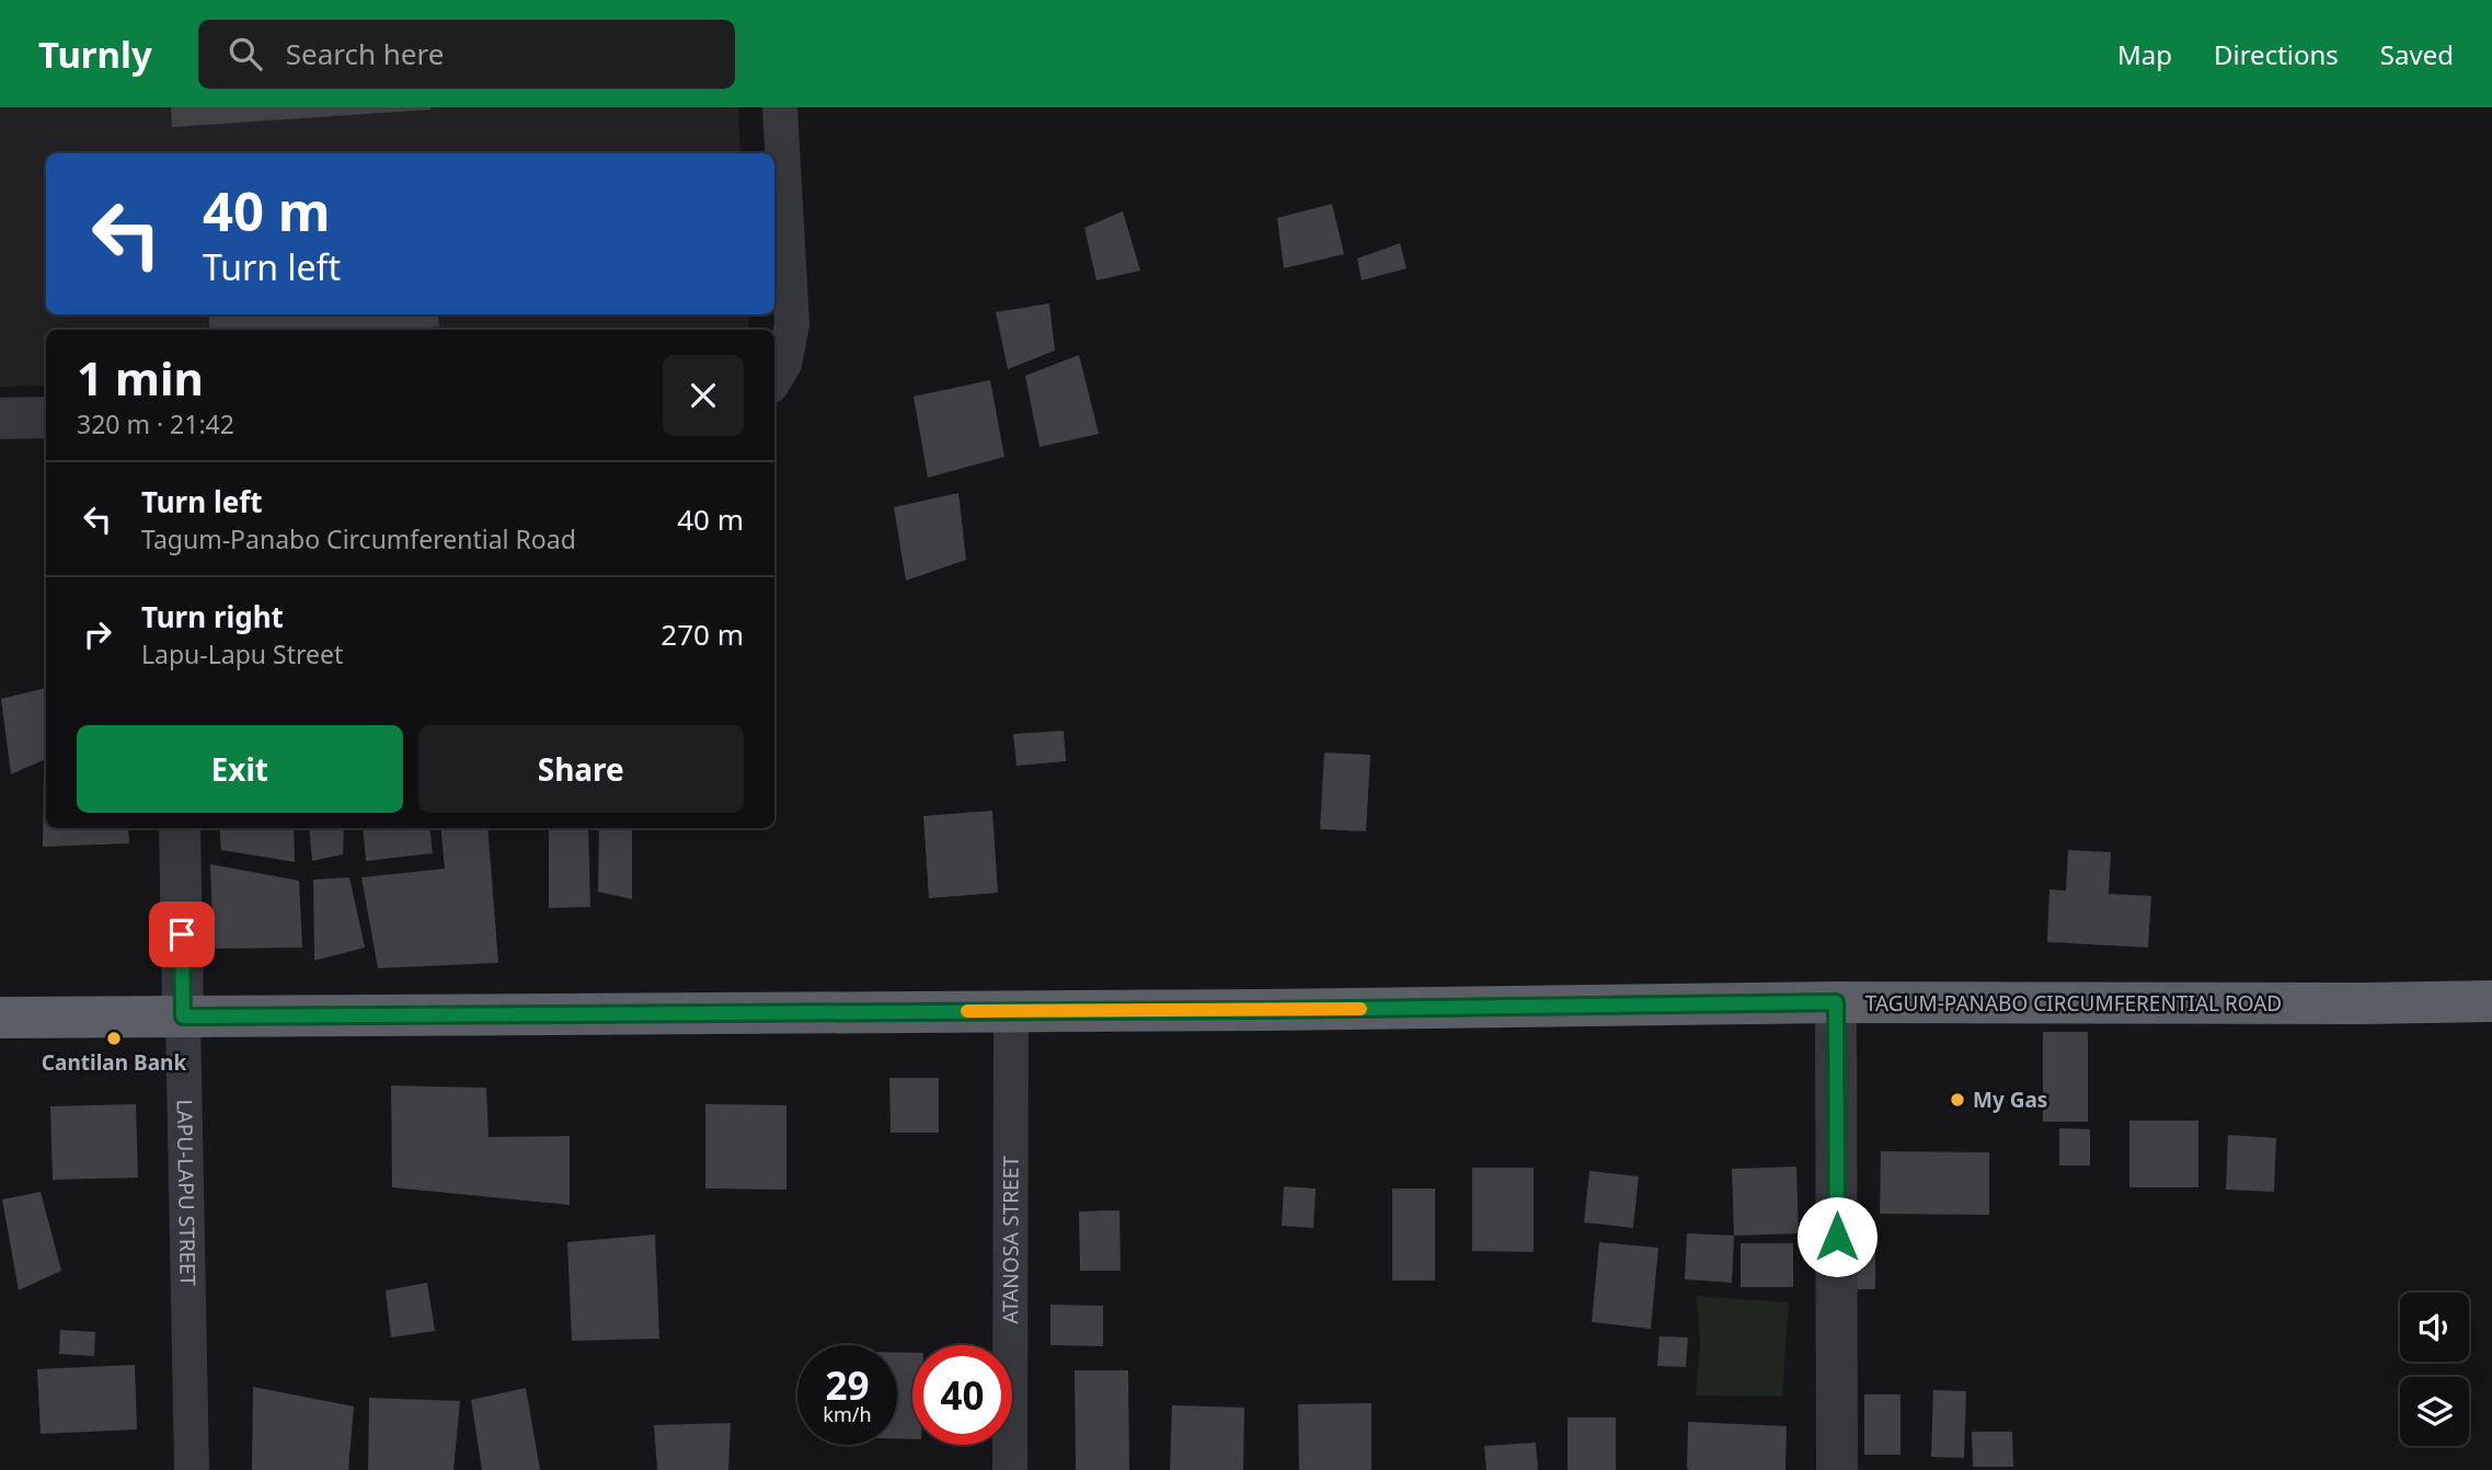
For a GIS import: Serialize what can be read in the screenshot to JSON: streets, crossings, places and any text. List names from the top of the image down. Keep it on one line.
{"streets":{"highway":["TAGUM-PANABO CIRCUMFERENTIAL ROAD"],"street":["LAPU-LAPU STREET","ATANOSA STREET"]},"crossings":[["TAGUM-PANABO CIRCUMFERENTIAL ROAD","LAPU-LAPU STREET"],["TAGUM-PANABO CIRCUMFERENTIAL ROAD","ATANOSA STREET"]],"places":["Cantilan Bank","My Gas"],"page":{"header":"Turnly","search":"Search here","nav":["Map","Directions","Saved"],"turn":["40 m","Turn left"],"heading":["1 min","320 m · 21:42"],"list":[{"name":"Turn left","note":"Tagum-Panabo Circumferential Road","value":"40 m"},{"name":"Turn right","note":"Lapu-Lapu Street","value":"270 m"}],"buttons":["Exit","Share"],"speed":"29 km/h","limit":"40"}}
